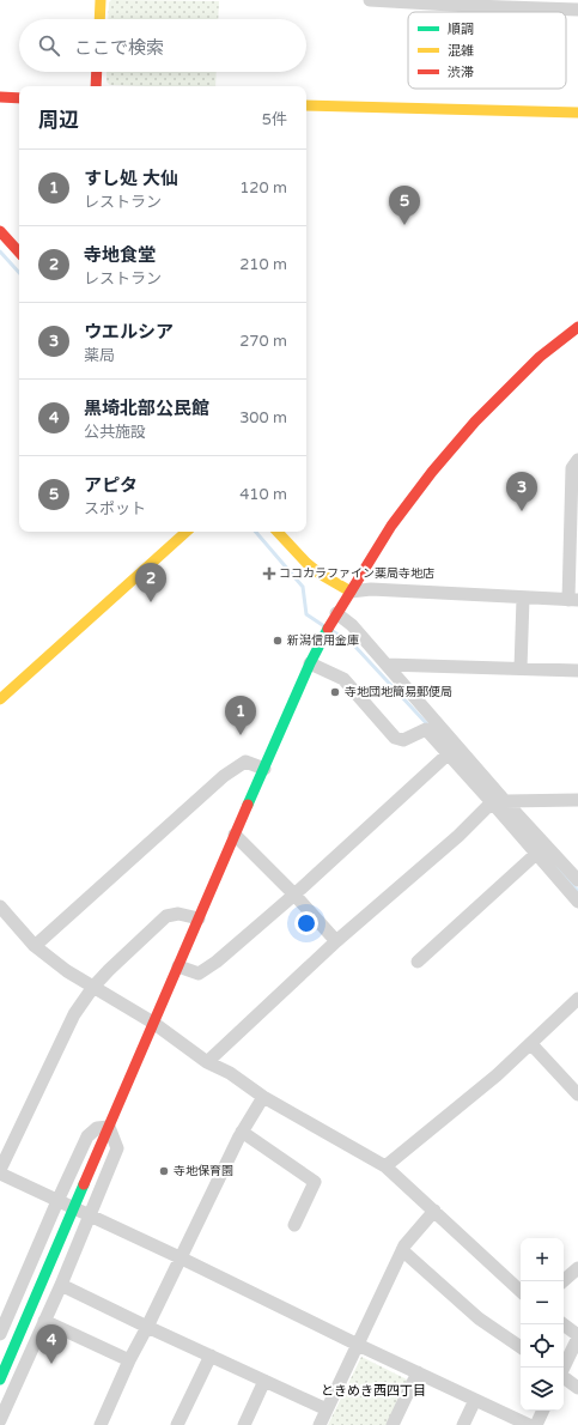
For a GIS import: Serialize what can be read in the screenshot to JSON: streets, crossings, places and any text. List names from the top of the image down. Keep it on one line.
{"districts":["ときめき西四丁目"],"places":{"health":["ココカラファイン薬局寺地店"],"other":["新潟信用金庫","寺地団地簡易郵便局","寺地保育園"]},"legend":["順調","混雑","渋滞"],"page":{"search":"ここで検索","heading":["周辺","5件"],"list":[{"mark":"1","name":"すし処 大仙","note":"レストラン","value":"120 m"},{"mark":"2","name":"寺地食堂","note":"レストラン","value":"210 m"},{"mark":"3","name":"ウエルシア","note":"薬局","value":"270 m"},{"mark":"4","name":"黒埼北部公民館","note":"公共施設","value":"300 m"},{"mark":"5","name":"アピタ","note":"スポット","value":"410 m"}],"pins":["5","3","2","1","4"],"map_buttons":["+","−"]}}
